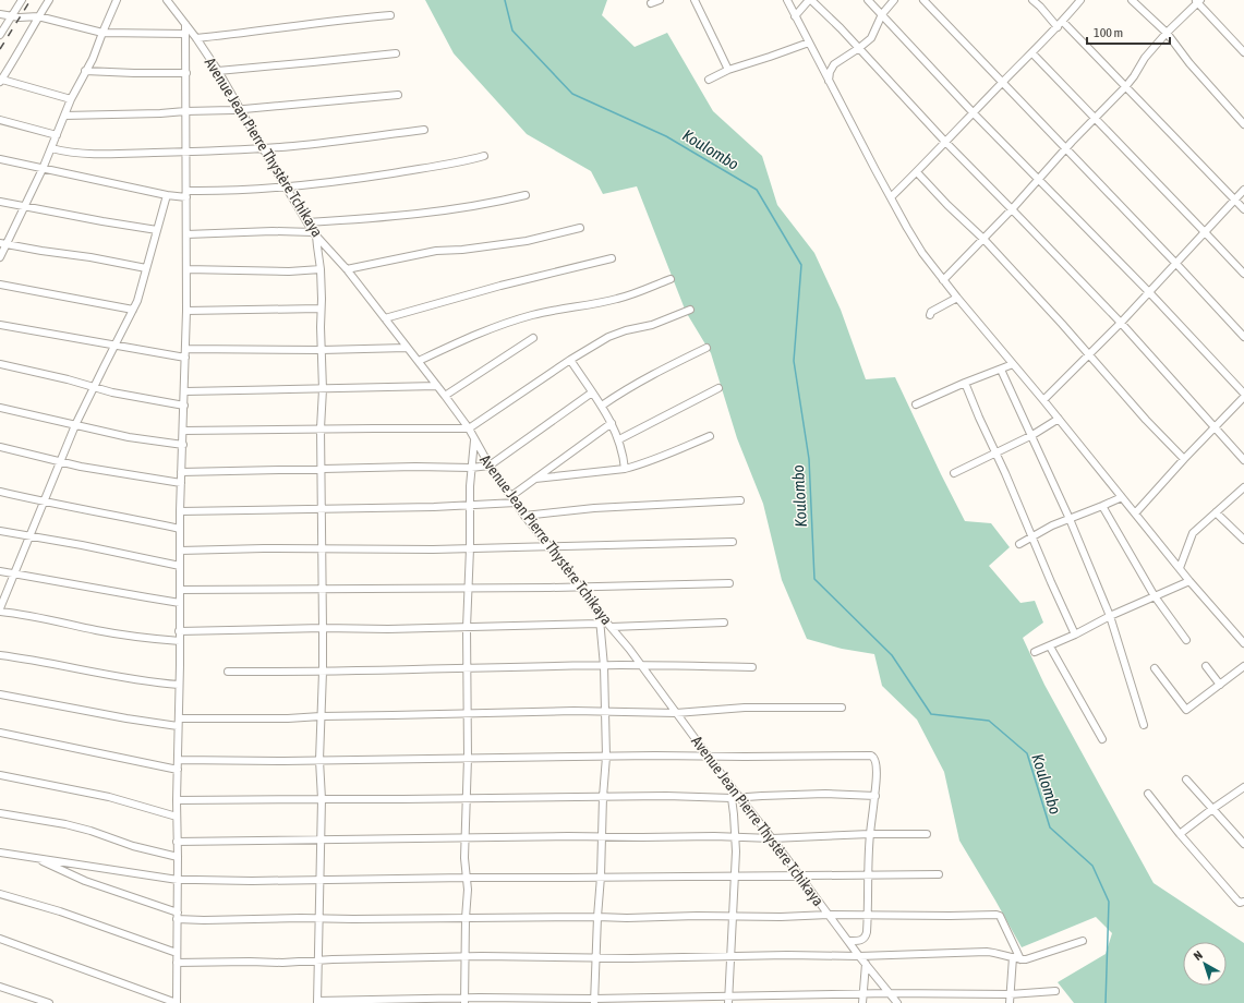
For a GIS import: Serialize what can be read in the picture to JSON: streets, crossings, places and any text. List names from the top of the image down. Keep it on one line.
{"streets":{"street":["Avenue Jean Pierre Thystère Tchikaya"]},"water":["Koulombo"],"scale_bar":"100 m","north":"top left"}
